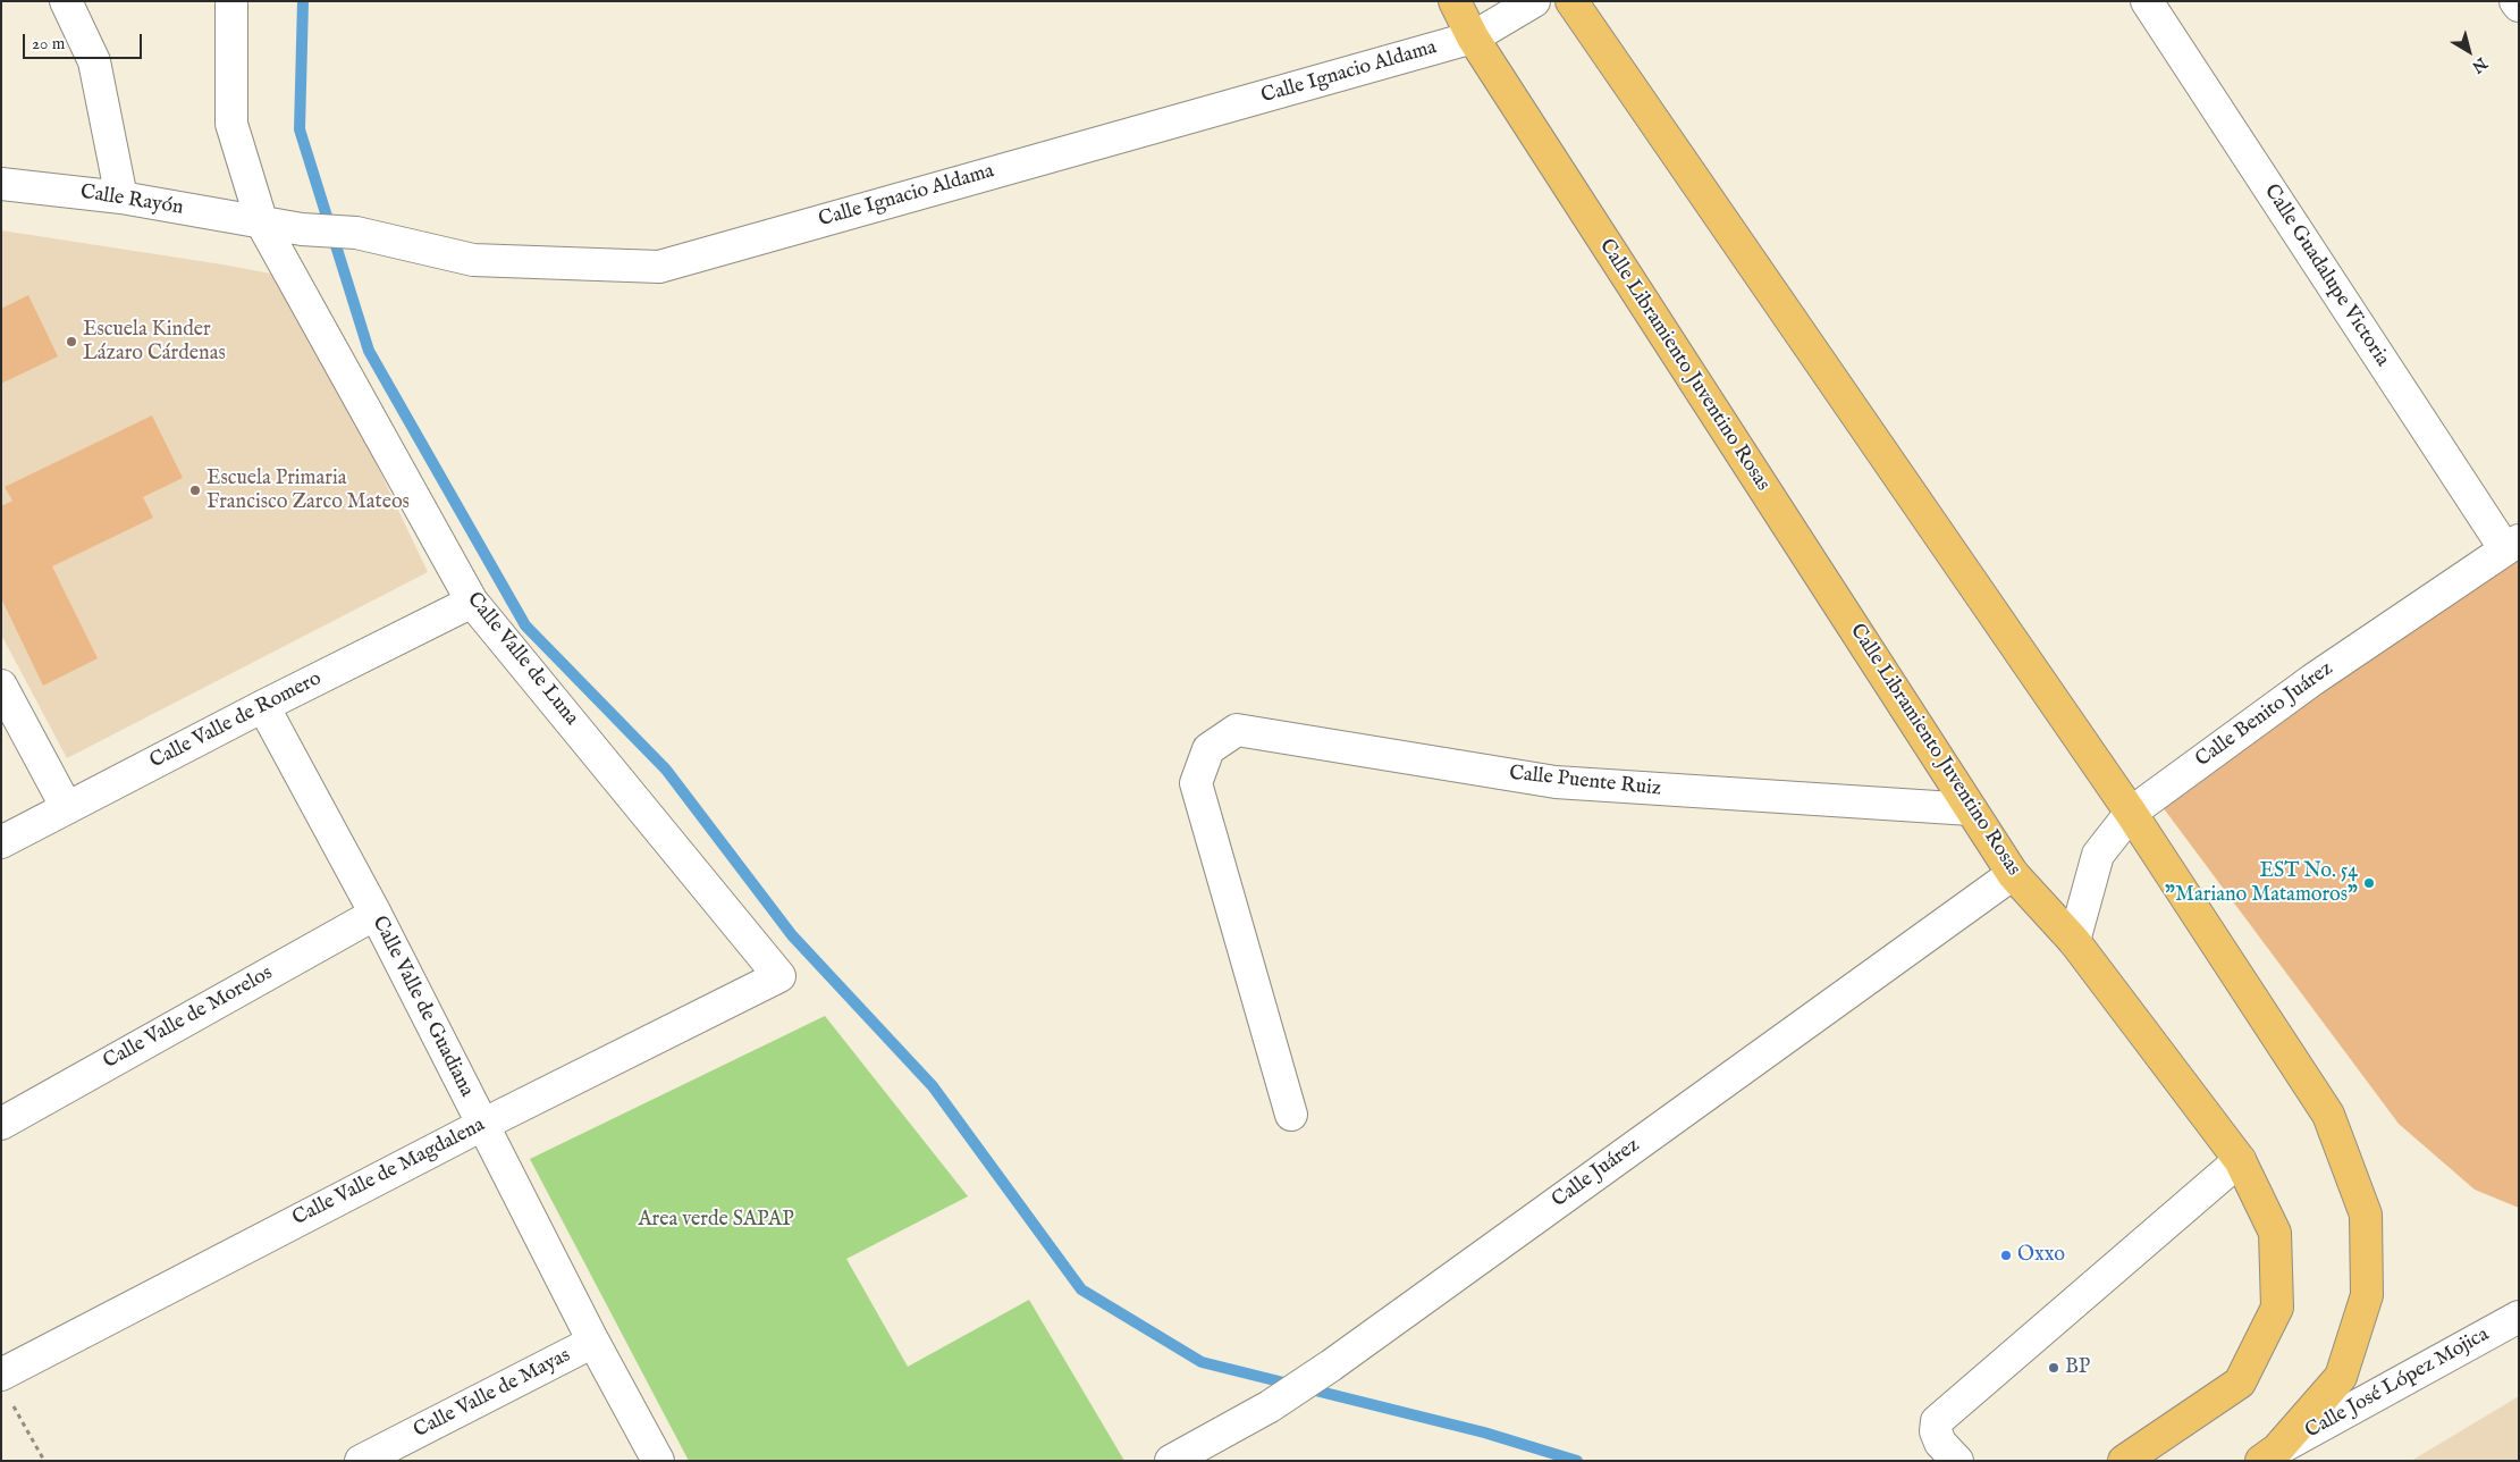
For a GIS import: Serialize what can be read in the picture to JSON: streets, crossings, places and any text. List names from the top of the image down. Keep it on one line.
{"streets":{"main road":["Calle Libramiento Juventino Rosas"],"street":["Calle Ignacio Aldama","Calle Rayón","Calle Guadalupe Victoria","Calle Valle de Luna","Calle Benito Juárez","Calle Valle de Romero","Calle Puente Ruiz","Calle Valle de Guadiana","Calle Valle de Morelos","Calle Valle de Magdalena","Calle Juárez","Calle José López Mojica","Calle Valle de Mayas"]},"crossings":[["Calle Ignacio Aldama","Calle Rayón"],["Calle Ignacio Aldama","Calle Libramiento Juventino Rosas"],["Calle Ignacio Aldama","Calle Valle de Luna"],["Calle Rayón","Calle Valle de Luna"],["Calle Guadalupe Victoria","Calle Benito Juárez"],["Calle Libramiento Juventino Rosas","Calle Benito Juárez"],["Calle Libramiento Juventino Rosas","Calle Puente Ruiz"],["Calle Libramiento Juventino Rosas","Calle Juárez"],["Calle Valle de Luna","Calle Valle de Romero"],["Calle Valle de Luna","Calle Valle de Magdalena"],["Calle Valle de Romero","Calle Valle de Guadiana"],["Calle Valle de Guadiana","Calle Valle de Morelos"],["Calle Valle de Guadiana","Calle Valle de Magdalena"],["Calle Valle de Guadiana","Calle Valle de Mayas"]],"parks":["Area verde SAPAP"],"places":["Escuela Kinder Lázaro Cárdenas","Escuela Primaria Francisco Zarco Mateos","EST No. 54 \"Mariano Matamoros\"","Oxxo","BP"],"scale_bar":"20 m","north":"bottom right"}
